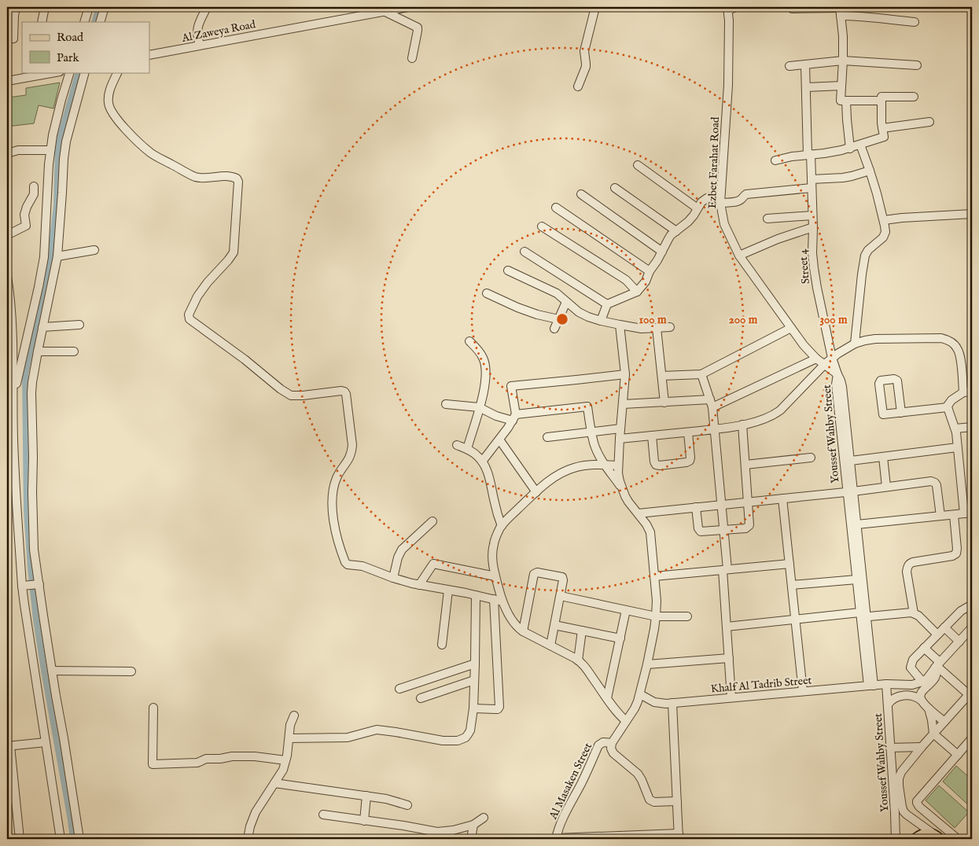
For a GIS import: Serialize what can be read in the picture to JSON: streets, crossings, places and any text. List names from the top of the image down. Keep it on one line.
{"streets":{"street":["Al Zaweya Road","Ezbet Farahat Road","Street 4","Youssef Wahby Street","Khalf Al Tadrib Street","Al Masaken Street"]},"crossings":[["Ezbet Farahat Road","Street 4"],["Ezbet Farahat Road","Youssef Wahby Street"],["Street 4","Youssef Wahby Street"],["Youssef Wahby Street","Khalf Al Tadrib Street"]],"legend":["Road","Park"],"rings":["100 m","200 m","300 m"]}
